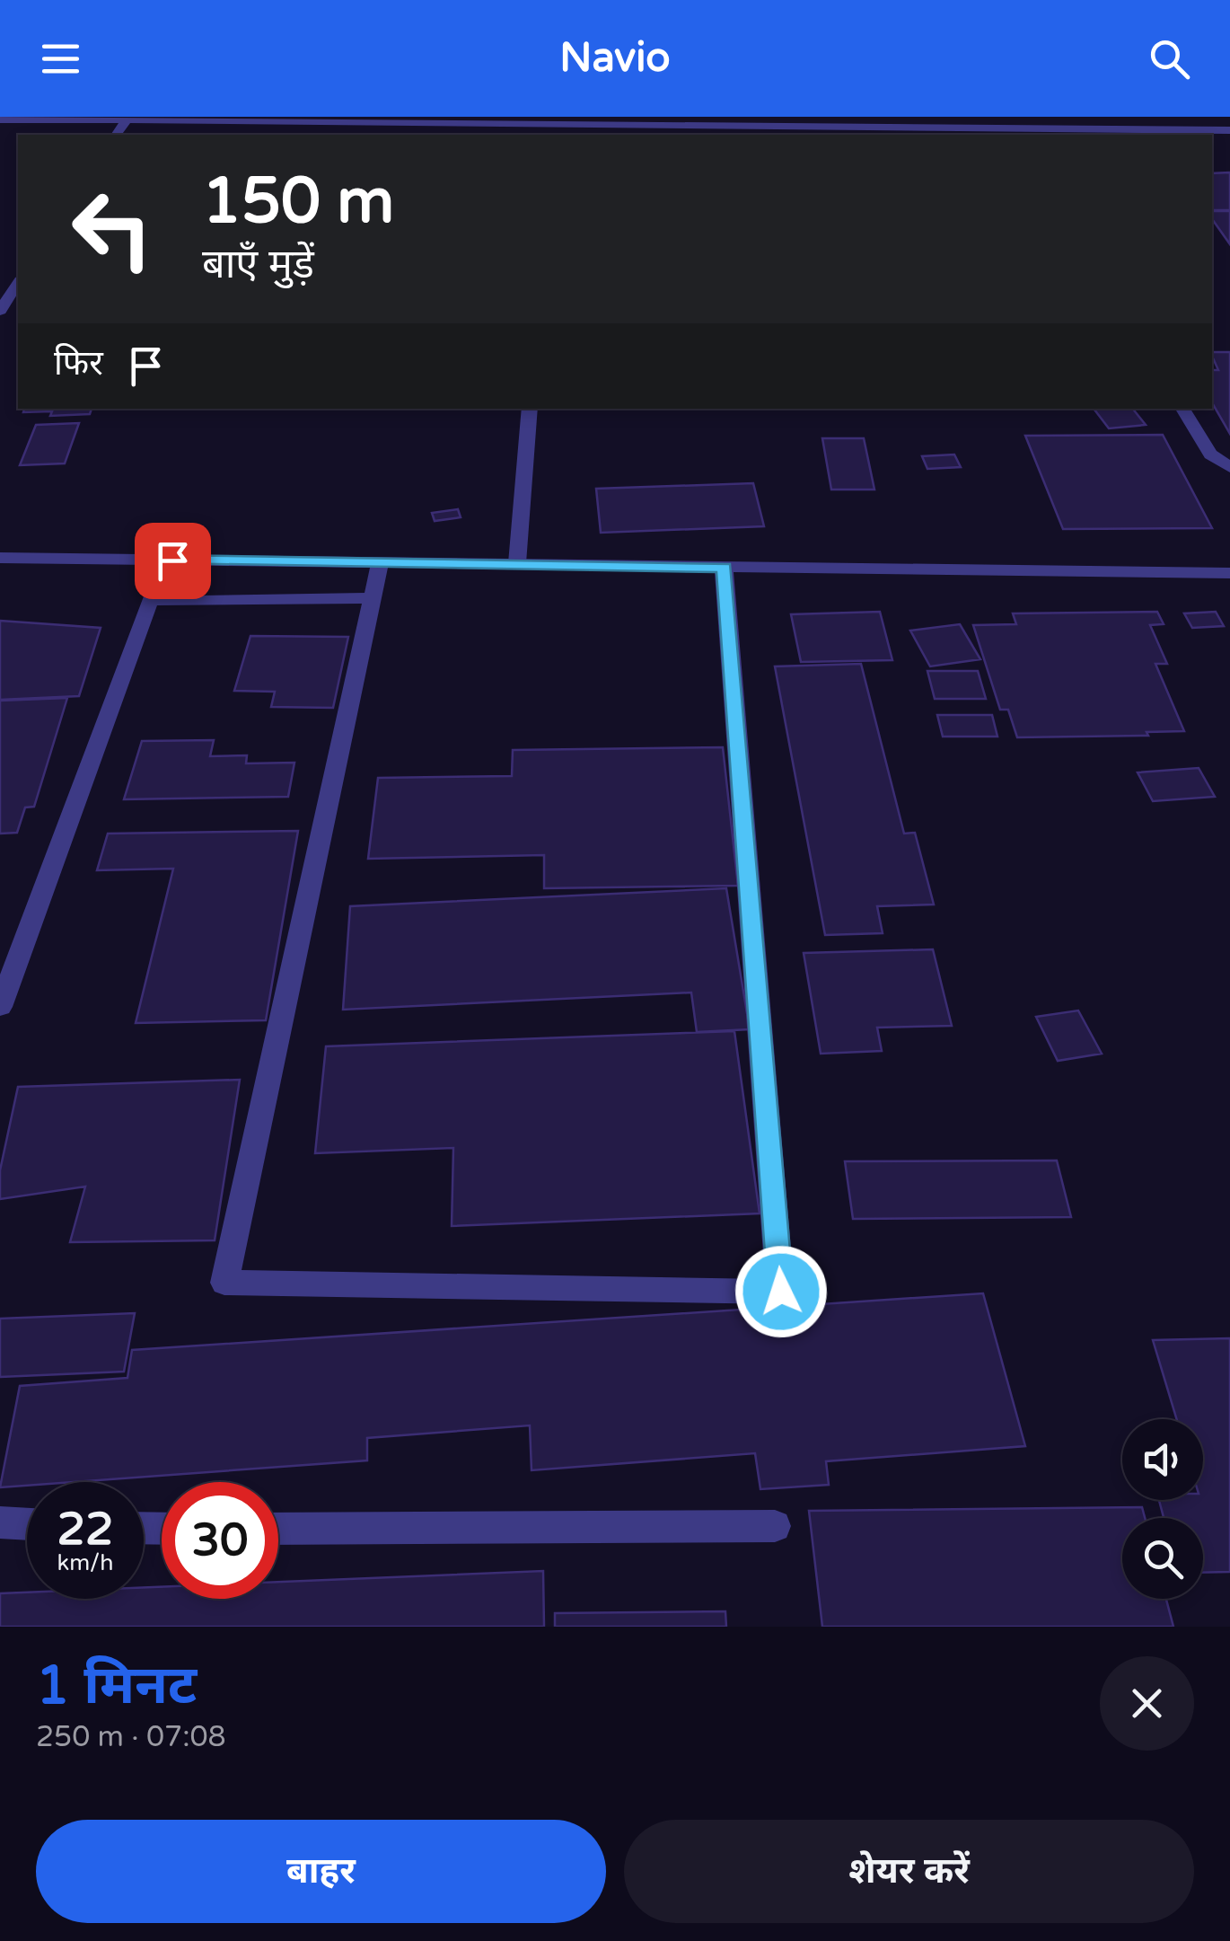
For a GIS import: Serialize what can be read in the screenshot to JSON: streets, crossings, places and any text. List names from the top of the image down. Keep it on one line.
{"page":{"header":"Navio","turn":["150 m","बाएँ मुड़ें"],"then":"फिर","speed":"22 km/h","limit":"30","heading":["1 मिनट","250 m · 07:08"],"buttons":["बाहर","शेयर करें"]}}
